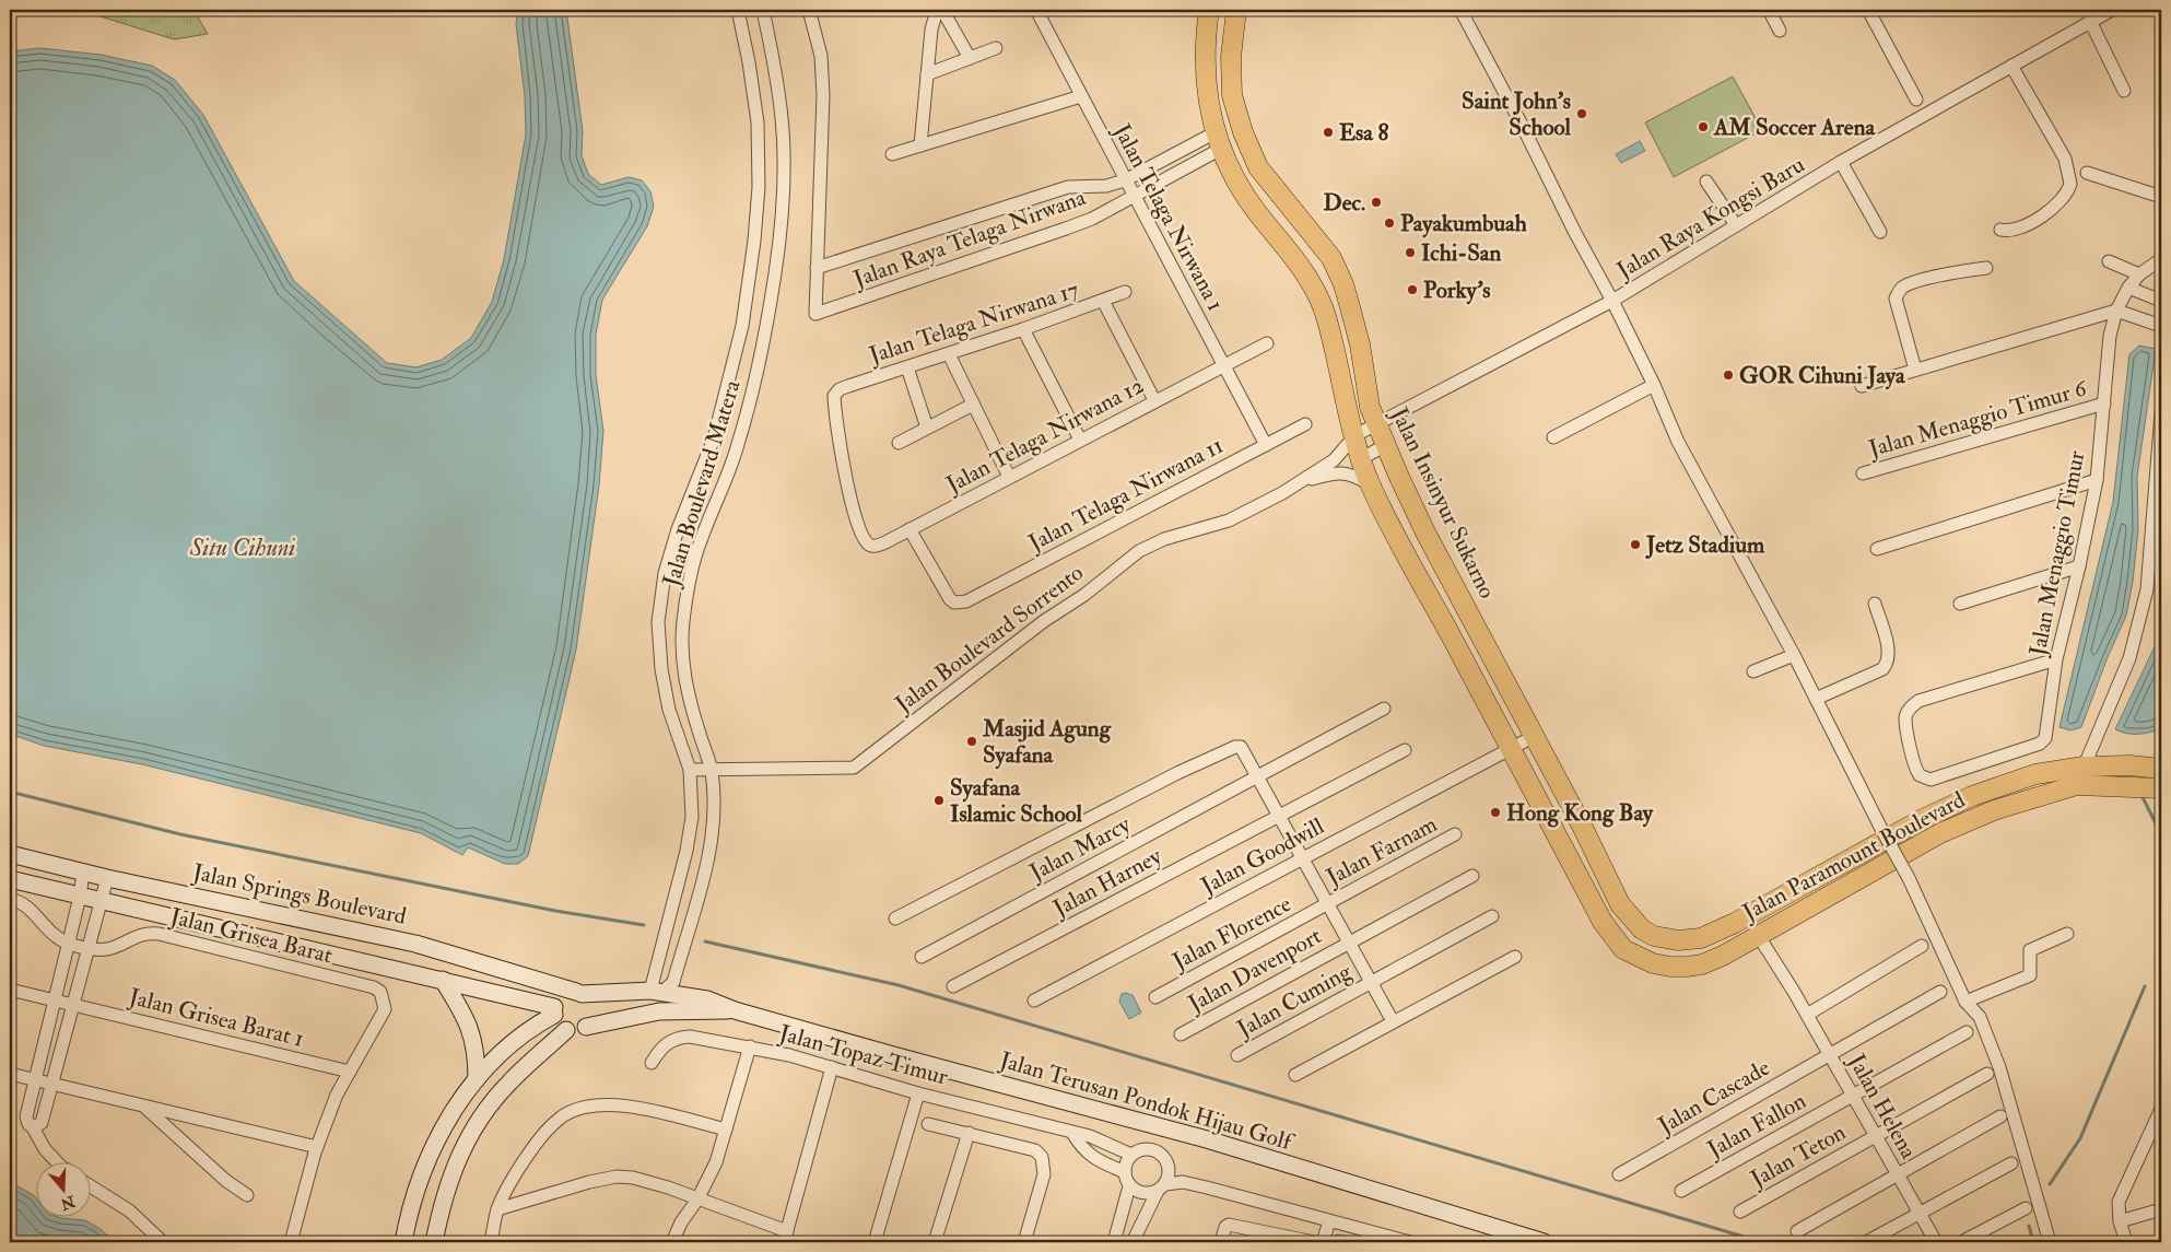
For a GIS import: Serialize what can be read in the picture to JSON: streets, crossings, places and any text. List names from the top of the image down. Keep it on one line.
{"streets":{"main road":["Jalan Insinyur Sukarno","Jalan Paramount Boulevard","Jalan Springs Boulevard","Jalan Terusan Pondok Hijau Golf"],"street":["Jalan Telaga Nirwana 1","Jalan Raya Kongsi Baru","Jalan Raya Telaga Nirwana","Jalan Telaga Nirwana 17","Jalan Menaggio Timur 6","Jalan Telaga Nirwana 12","Jalan Boulevard Matera","Jalan Telaga Nirwana 11","Jalan Menaggio Timur","Jalan Boulevard Sorrento","Jalan Marcy","Jalan Farnam","Jalan Goodwill","Jalan Harney","Jalan Florence","Jalan Grisea Barat","Jalan Davenport","Jalan Cuming","Jalan Grisea Barat 1","Jalan Topaz Timur","Jalan Cascade","Jalan Helena","Jalan Fallon","Jalan Teton"]},"crossings":[["Jalan Telaga Nirwana 1","Jalan Raya Telaga Nirwana"],["Jalan Telaga Nirwana 1","Jalan Telaga Nirwana 12"],["Jalan Telaga Nirwana 1","Jalan Telaga Nirwana 11"],["Jalan Raya Kongsi Baru","Jalan Insinyur Sukarno"],["Jalan Raya Kongsi Baru","Jalan Boulevard Sorrento"],["Jalan Raya Telaga Nirwana","Jalan Insinyur Sukarno"],["Jalan Telaga Nirwana 17","Jalan Telaga Nirwana 12"],["Jalan Menaggio Timur 6","Jalan Menaggio Timur"],["Jalan Telaga Nirwana 12","Jalan Telaga Nirwana 11"],["Jalan Boulevard Matera","Jalan Boulevard Sorrento"],["Jalan Boulevard Matera","Jalan Terusan Pondok Hijau Golf"],["Jalan Insinyur Sukarno","Jalan Boulevard Sorrento"],["Jalan Insinyur Sukarno","Jalan Goodwill"],["Jalan Insinyur Sukarno","Jalan Paramount Boulevard"],["Jalan Farnam","Jalan Florence"],["Jalan Paramount Boulevard","Jalan Helena"],["Jalan Springs Boulevard","Jalan Terusan Pondok Hijau Golf"],["Jalan Grisea Barat","Jalan Grisea Barat 1"],["Jalan Cascade","Jalan Helena"],["Jalan Helena","Jalan Fallon"],["Jalan Helena","Jalan Teton"]],"water":["Situ Cihuni"],"places":["Saint John's School","AM Soccer Arena","Esa 8","Dec.","Payakumbuah","Ichi-San","Porky's","GOR Cihuni Jaya","Jetz Stadium","Masjid Agung Syafana","Syafana Islamic School","Hong Kong Bay"],"north":"bottom"}
